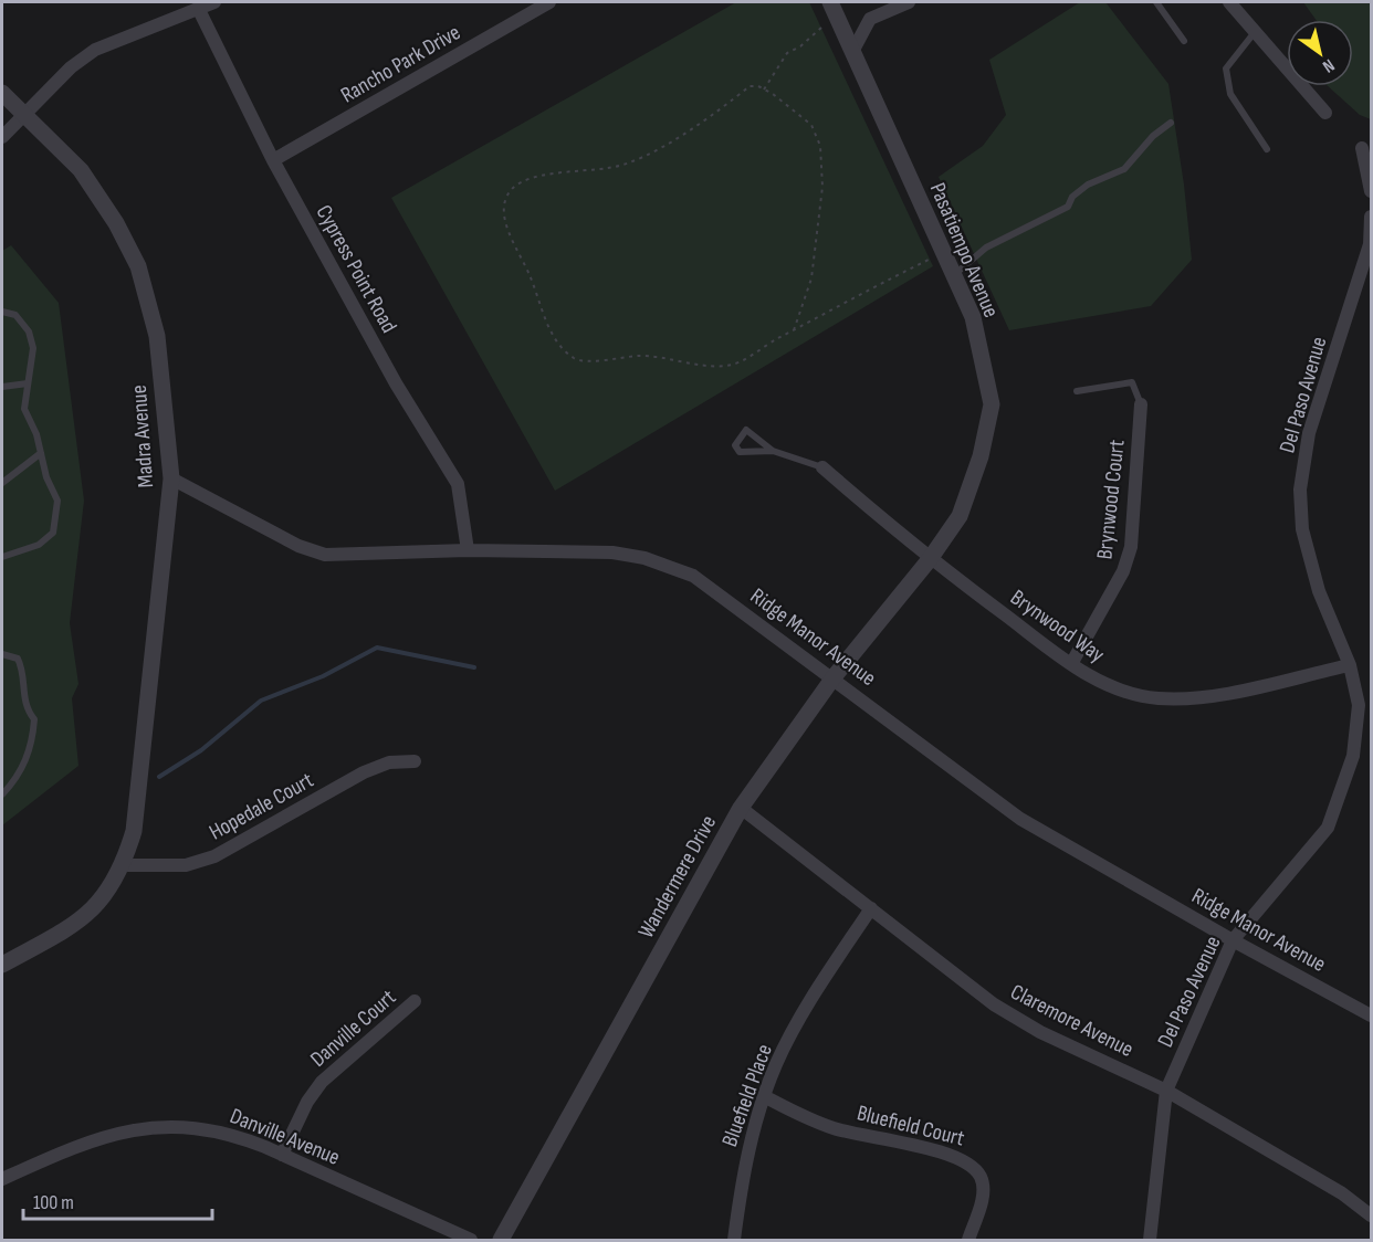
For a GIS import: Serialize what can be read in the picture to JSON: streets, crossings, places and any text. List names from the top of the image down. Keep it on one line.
{"streets":{"street":["Rancho Park Drive","Pasatiempo Avenue","Cypress Point Road","Del Paso Avenue","Madra Avenue","Brynwood Court","Brynwood Way","Ridge Manor Avenue","Hopedale Court","Wandermere Drive","Claremore Avenue","Danville Court","Bluefield Place","Bluefield Court","Danville Avenue"]},"crossings":[["Rancho Park Drive","Cypress Point Road"],["Pasatiempo Avenue","Brynwood Way"],["Pasatiempo Avenue","Wandermere Drive"],["Cypress Point Road","Ridge Manor Avenue"],["Del Paso Avenue","Brynwood Way"],["Del Paso Avenue","Ridge Manor Avenue"],["Del Paso Avenue","Claremore Avenue"],["Madra Avenue","Ridge Manor Avenue"],["Madra Avenue","Hopedale Court"],["Brynwood Court","Brynwood Way"],["Brynwood Way","Wandermere Drive"],["Ridge Manor Avenue","Wandermere Drive"],["Wandermere Drive","Claremore Avenue"],["Claremore Avenue","Bluefield Place"],["Danville Court","Danville Avenue"],["Bluefield Place","Bluefield Court"]],"scale_bar":"100 m","north":"bottom right"}
